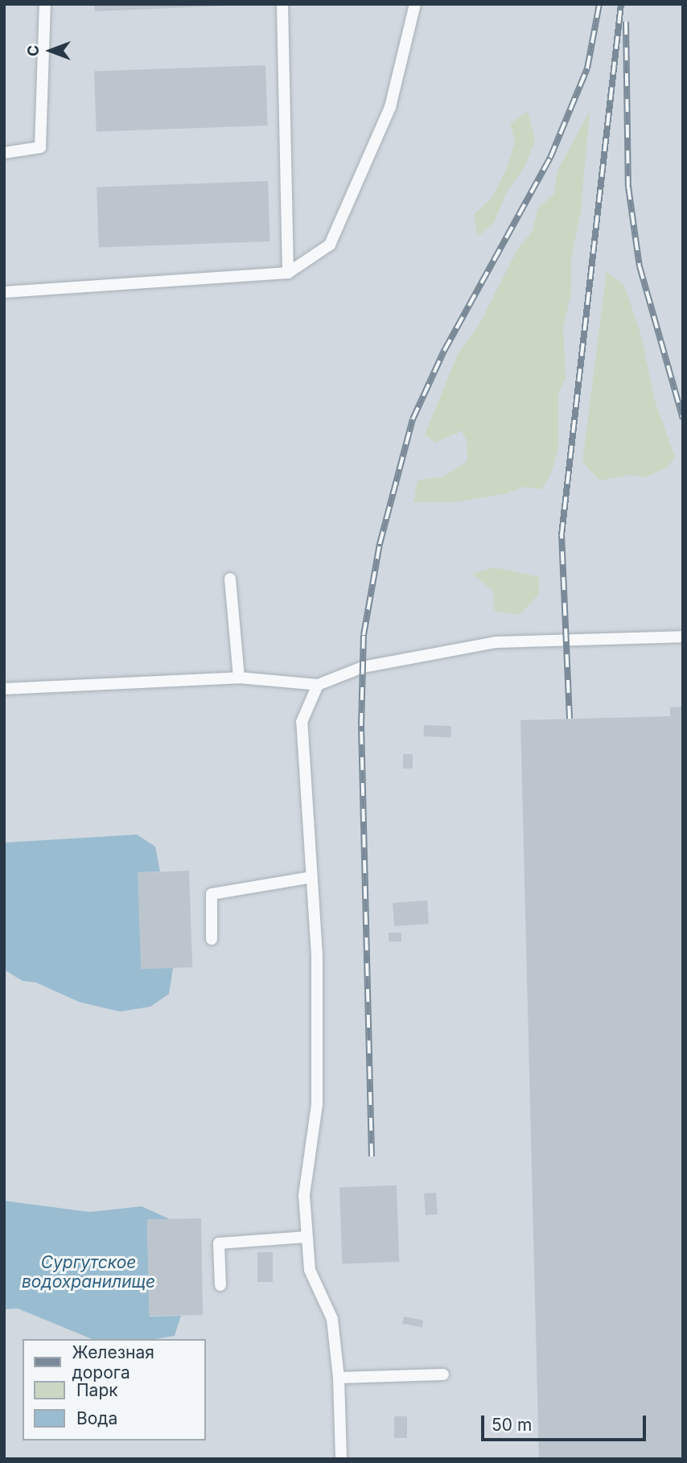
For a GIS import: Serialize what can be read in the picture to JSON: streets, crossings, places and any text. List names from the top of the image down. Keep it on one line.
{"water":["Сургутское водохранилище"],"legend":["Железная дорога","Парк","Вода"],"scale_bar":"50 m","north":"left"}
